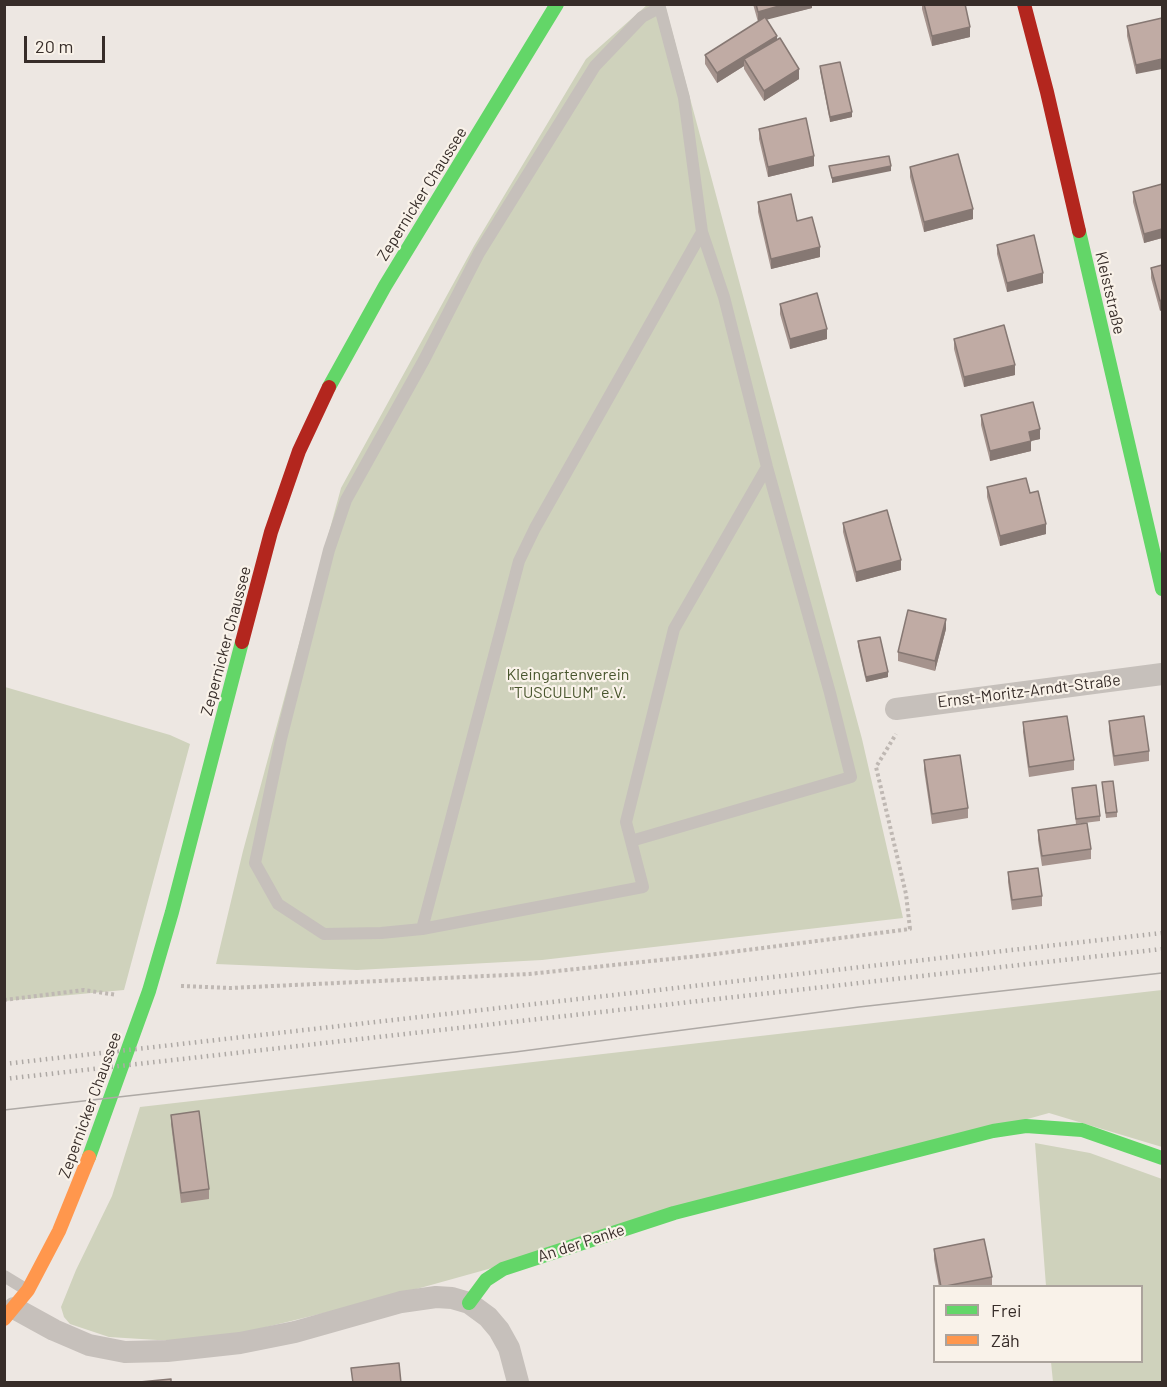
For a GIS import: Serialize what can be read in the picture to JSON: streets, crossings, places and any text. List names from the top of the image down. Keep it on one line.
{"streets":{"main road":["Zepernicker Chaussee","Kleiststraße","An der Panke"],"street":["Ernst-Moritz-Arndt-Straße"]},"parks":["Kleingartenverein \"TUSCULUM\" e.V."],"legend":["Frei","Zäh"],"scale_bar":"20 m"}
